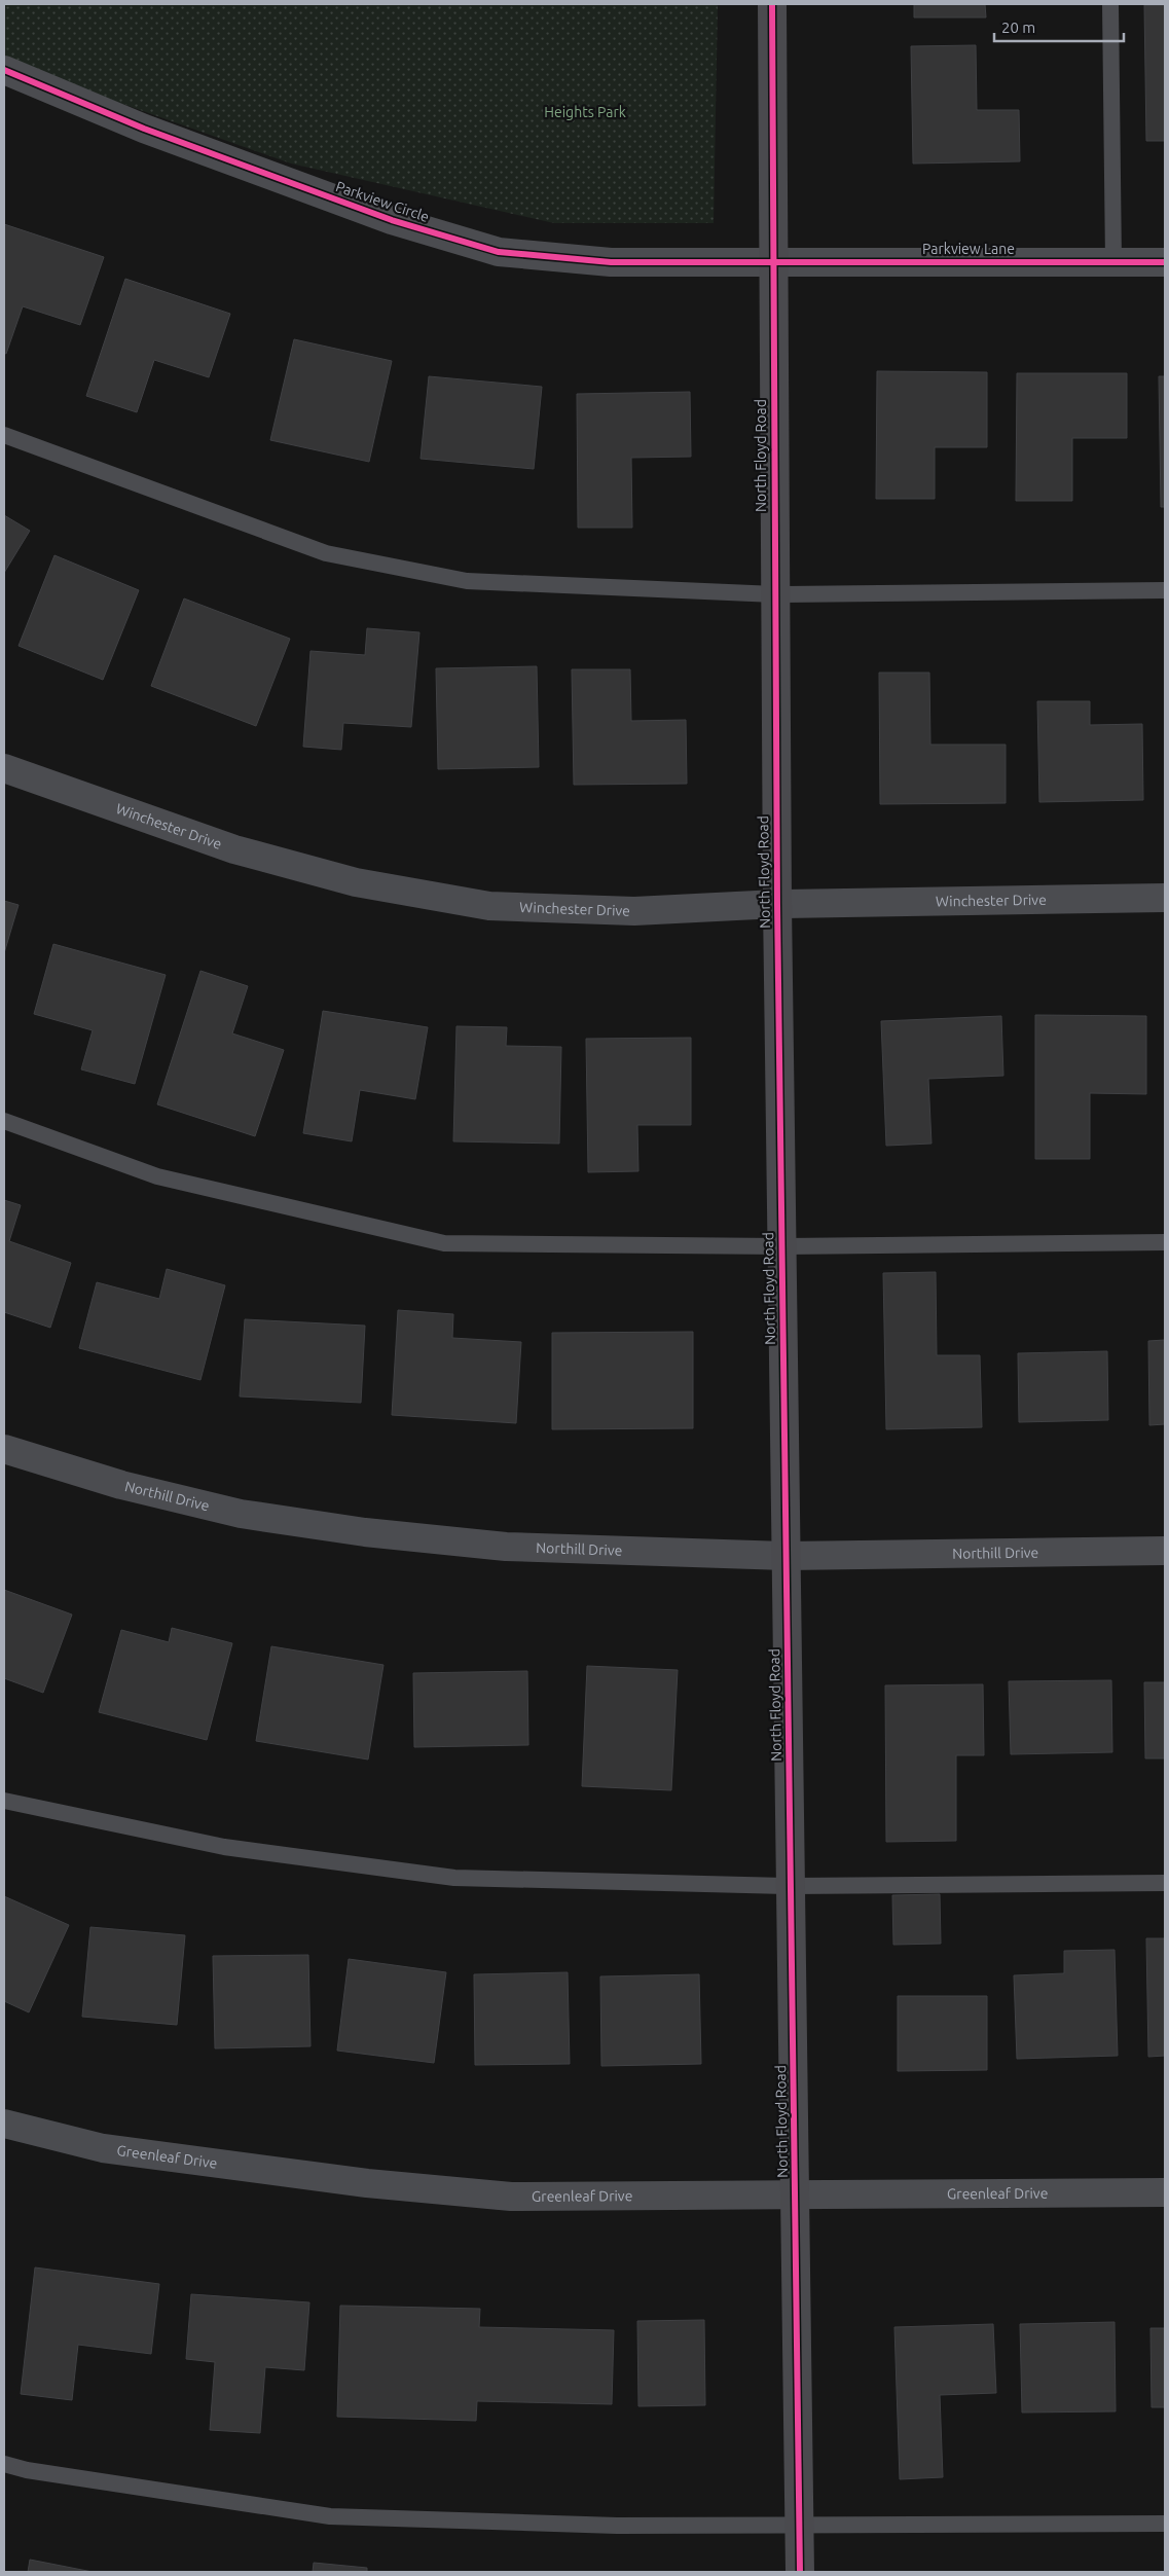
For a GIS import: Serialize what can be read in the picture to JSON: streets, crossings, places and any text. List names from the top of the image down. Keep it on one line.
{"streets":{"street":["Parkview Circle","Parkview Lane","North Floyd Road","Winchester Drive","Northill Drive","Greenleaf Drive"]},"crossings":[["Parkview Circle","Parkview Lane"],["Parkview Circle","North Floyd Road"],["Parkview Lane","North Floyd Road"],["North Floyd Road","Winchester Drive"],["North Floyd Road","Northill Drive"],["North Floyd Road","Greenleaf Drive"]],"parks":["Heights Park"],"scale_bar":"20 m"}
